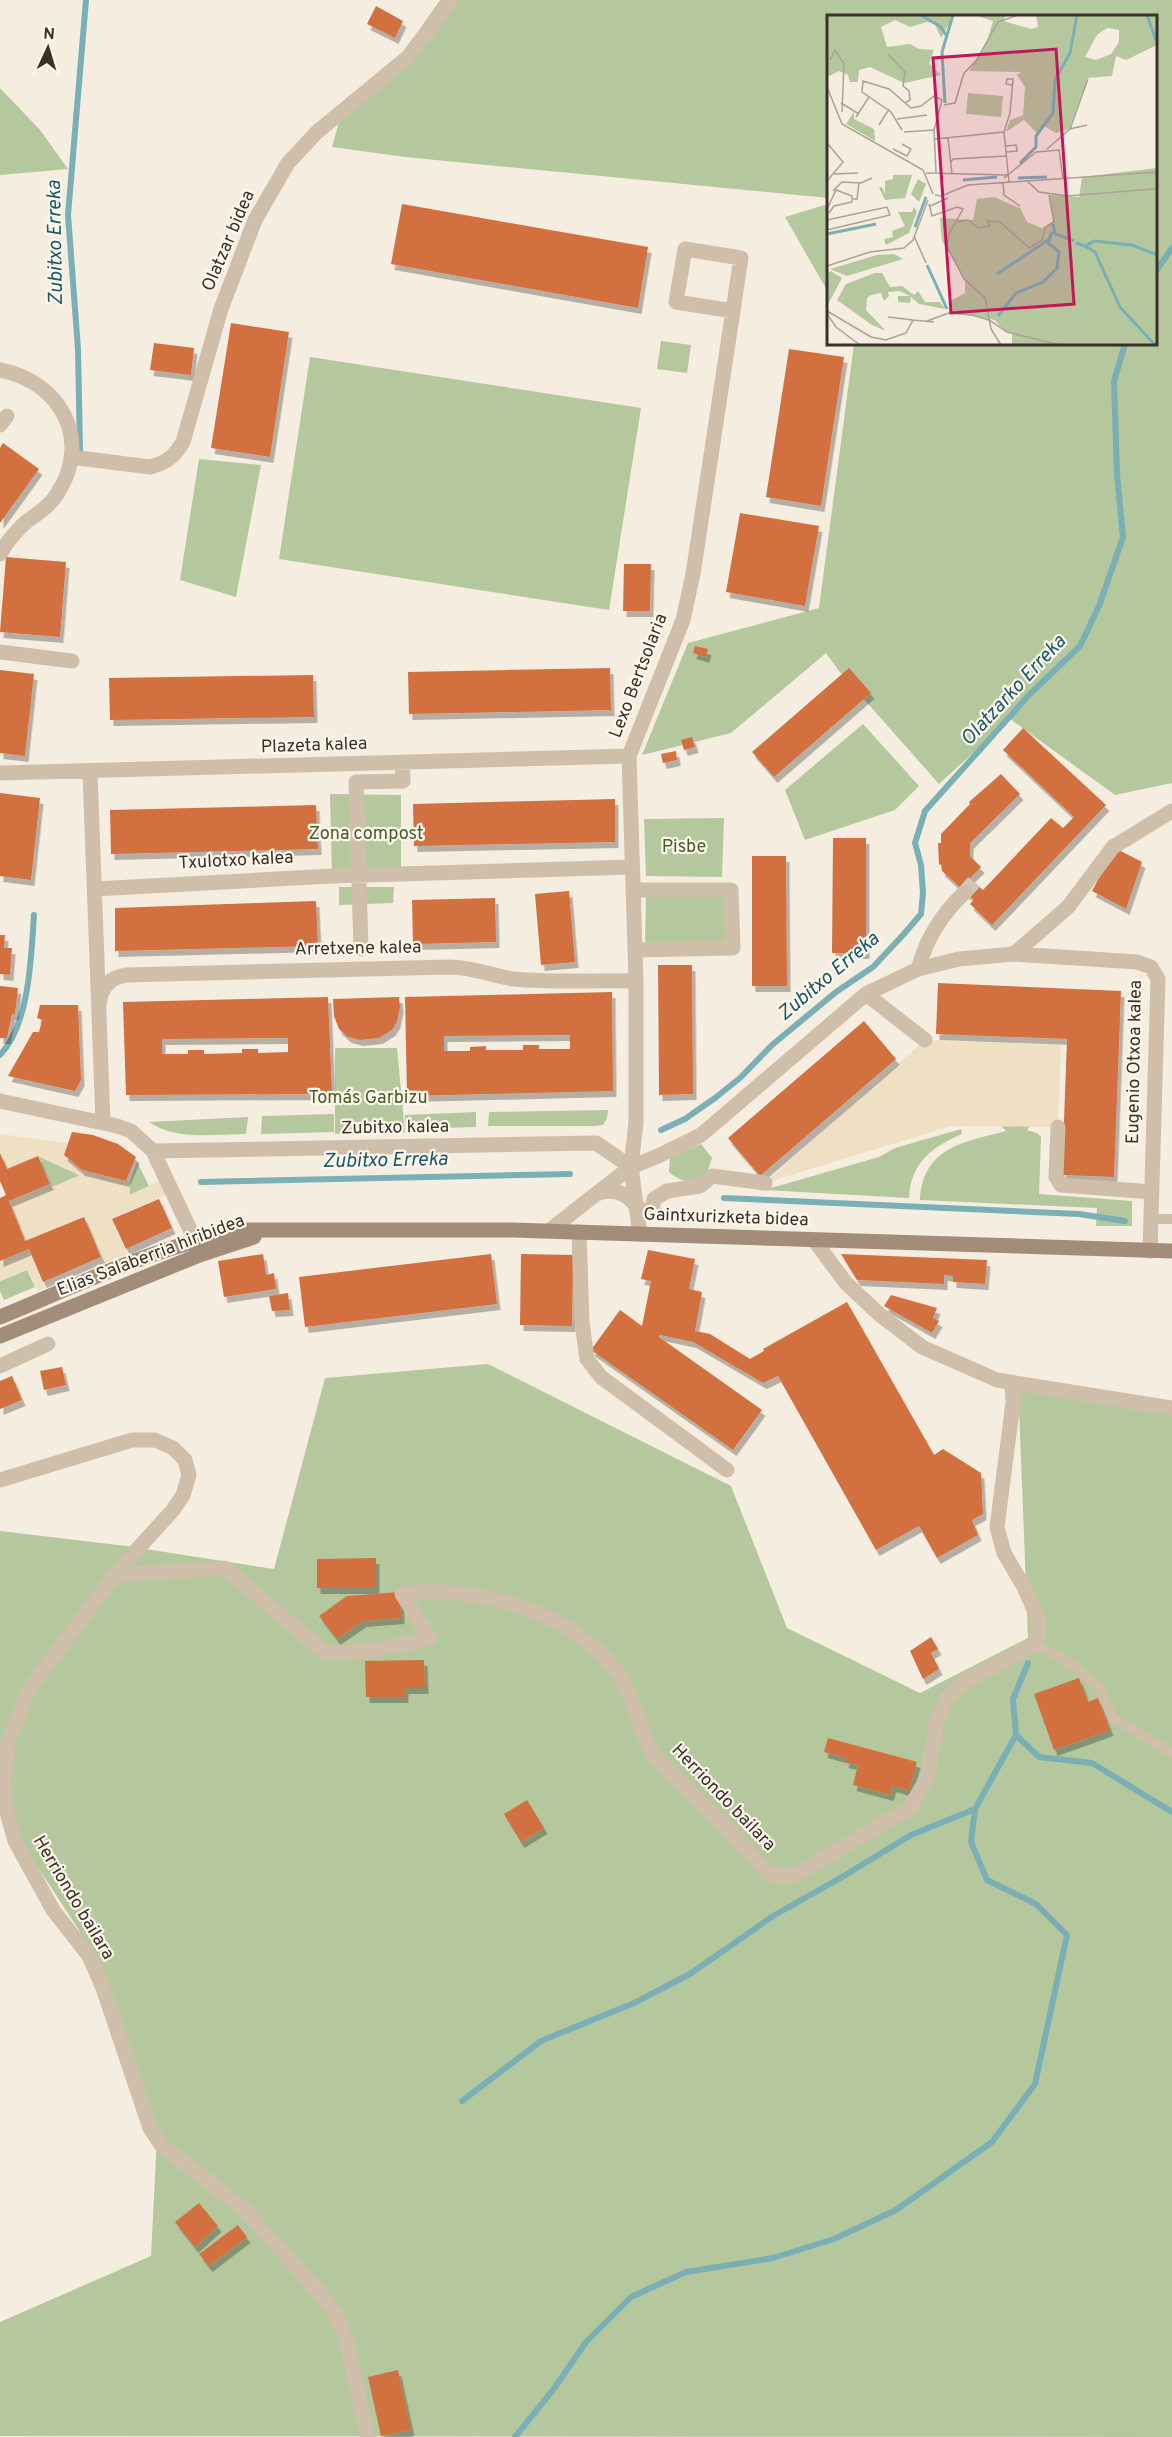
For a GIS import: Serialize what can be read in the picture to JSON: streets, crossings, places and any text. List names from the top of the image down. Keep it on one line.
{"streets":{"main road":["Gaintxurizketa bidea","Elias Salaberria hiribidea"],"street":["Olatzar bidea","Lexo Bertsolaria","Plazeta kalea","Txulotxo kalea","Arretxene kalea","Eugenio Otxoa kalea","Zubitxo kalea","Herriondo bailara"]},"crossings":[["Lexo Bertsolaria","Plazeta kalea"],["Lexo Bertsolaria","Txulotxo kalea"],["Lexo Bertsolaria","Arretxene kalea"],["Lexo Bertsolaria","Eugenio Otxoa kalea"],["Lexo Bertsolaria","Zubitxo kalea"],["Lexo Bertsolaria","Gaintxurizketa bidea"],["Plazeta kalea","Arretxene kalea"],["Txulotxo kalea","Arretxene kalea"],["Eugenio Otxoa kalea","Zubitxo kalea"],["Eugenio Otxoa kalea","Gaintxurizketa bidea"],["Gaintxurizketa bidea","Elias Salaberria hiribidea"]],"water":["Zubitxo Erreka","Olatzarko Erreka"],"parks":["Zona compost","Pisbe","Tomás Garbizu"],"north":"top"}
